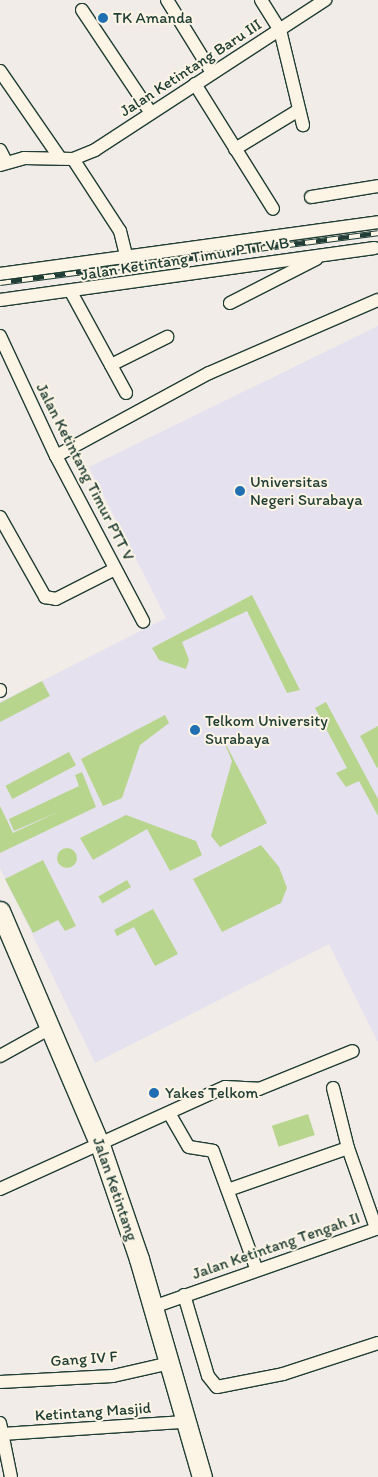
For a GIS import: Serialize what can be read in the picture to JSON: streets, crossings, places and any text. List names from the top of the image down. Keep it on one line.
{"streets":{"street":["Jalan Ketintang Baru III","Jalan Ketintang Timur PTT V B","Jalan Ketintang Timur PTT V","Jalan Ketintang","Jalan Ketintang Tengah II","Gang IV F","Ketintang Masjid"]},"crossings":[["Jalan Ketintang","Jalan Ketintang Tengah II"],["Jalan Ketintang","Gang IV F"],["Jalan Ketintang","Ketintang Masjid"]],"places":["TK Amanda","Universitas Negeri Surabaya","Telkom University Surabaya","Yakes Telkom"]}
